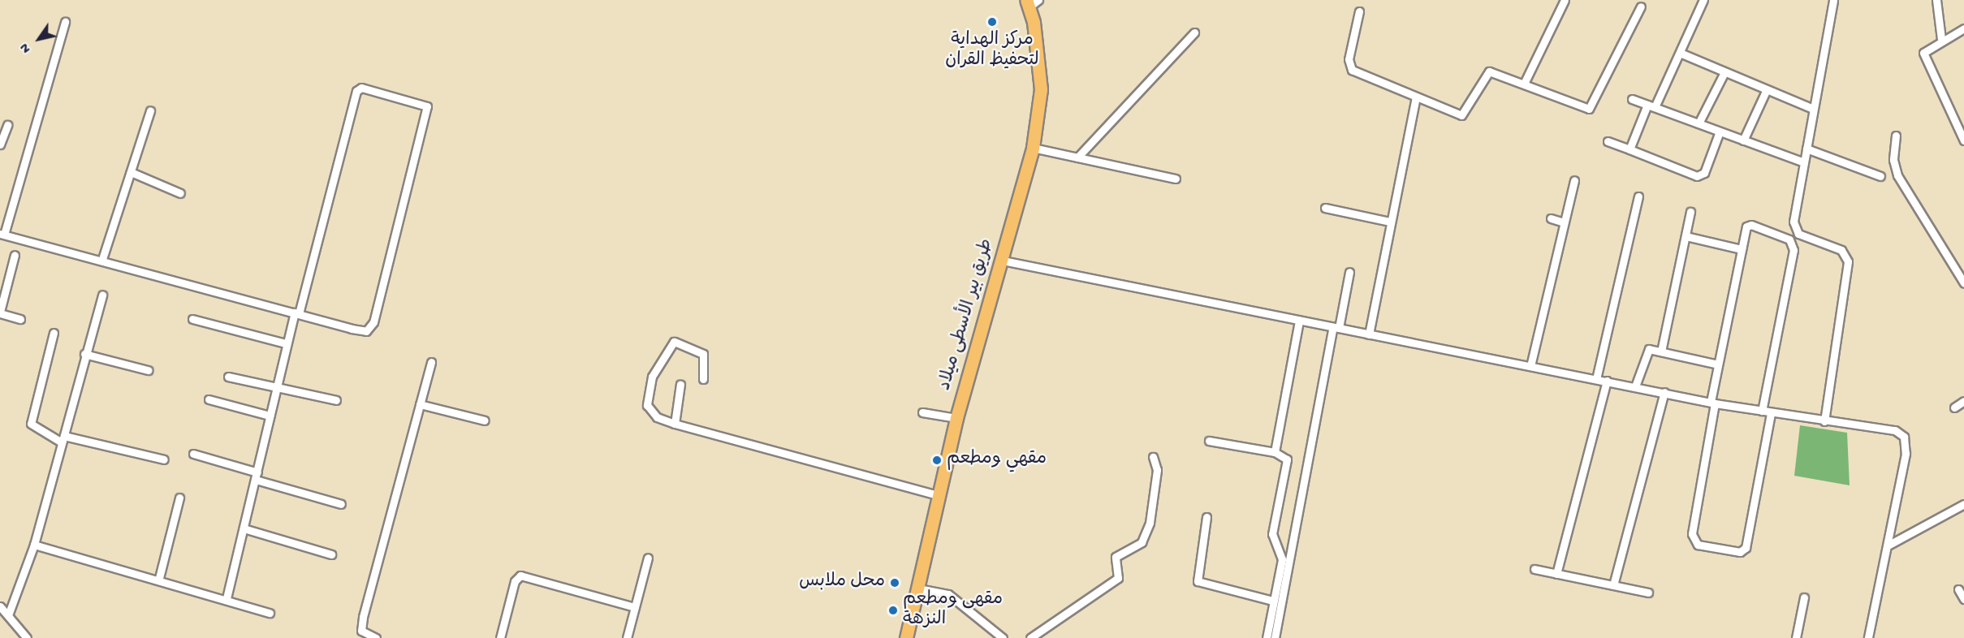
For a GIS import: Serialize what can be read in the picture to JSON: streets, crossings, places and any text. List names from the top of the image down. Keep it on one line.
{"streets":{"main road":["طريق بير الأسطى ميلاد"]},"places":["مركز الهداية لتحفيظ القران","مقهي ومطعم","محل ملابس","مقهى ومطعم النزهة"],"north":"bottom left"}
